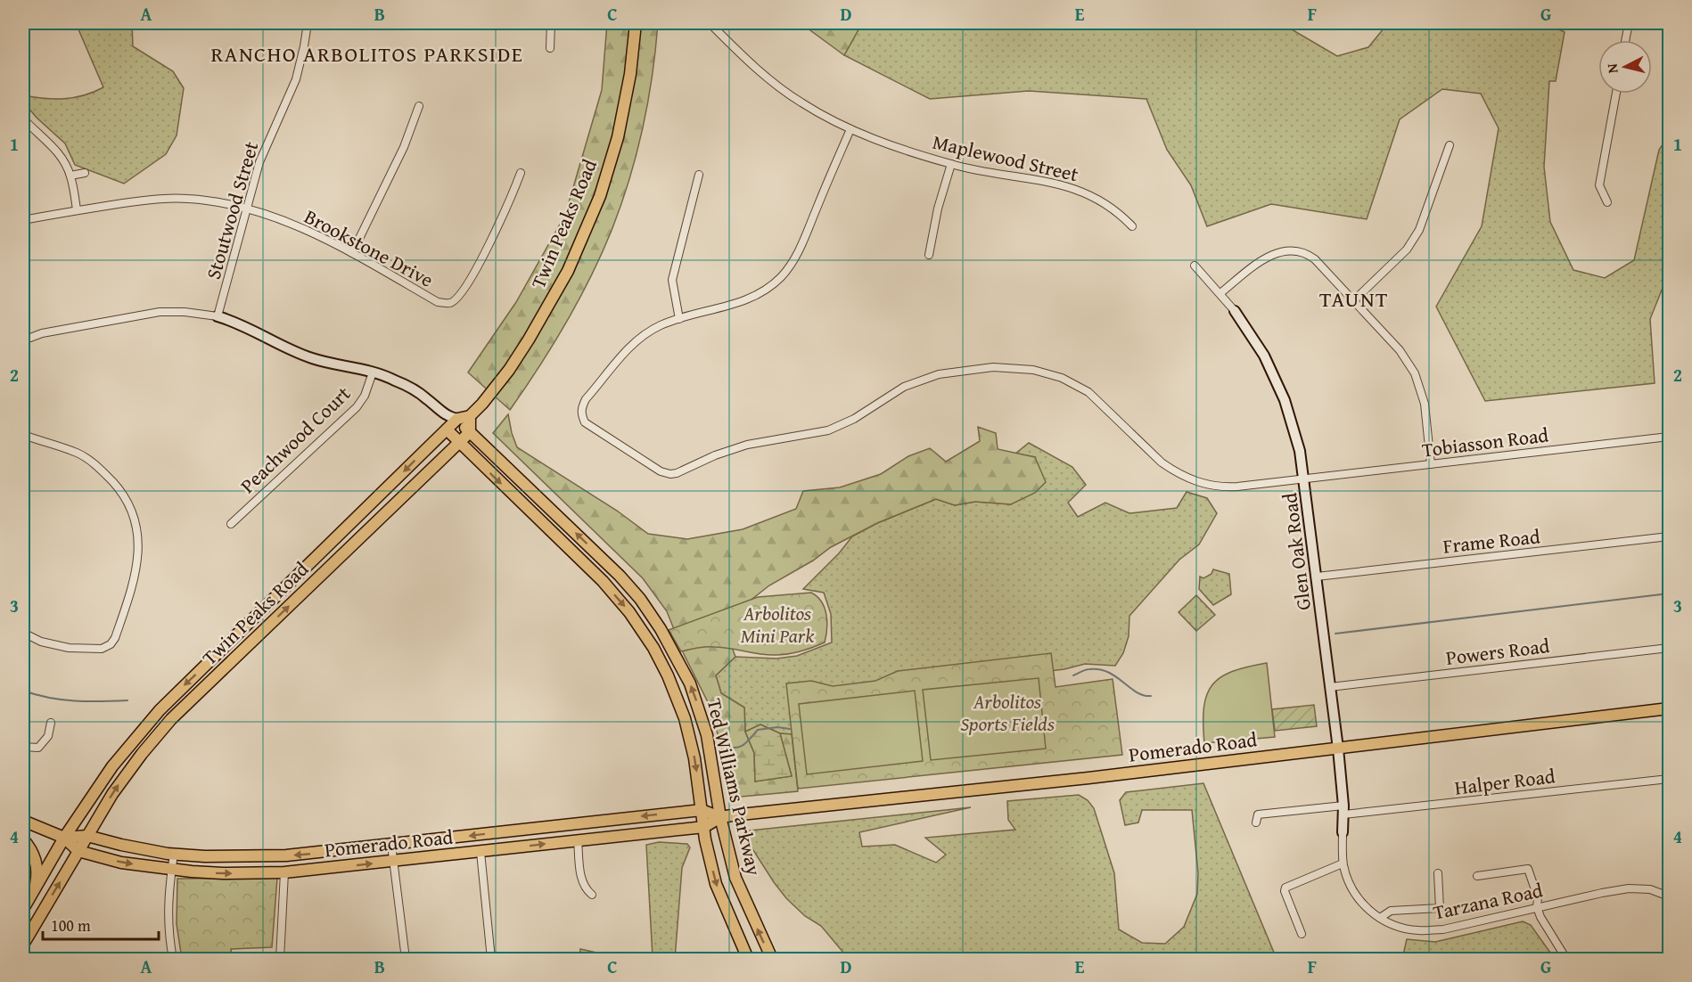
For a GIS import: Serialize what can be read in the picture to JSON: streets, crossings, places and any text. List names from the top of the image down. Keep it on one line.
{"streets":{"main road":["Twin Peaks Road","Pomerado Road","Ted Williams Parkway"],"street":["Maplewood Street","Stoutwood Street","Brookstone Drive","Peachwood Court","Tobiasson Road","Frame Road","Glen Oak Road","Powers Road","Halper Road","Tarzana Road"]},"crossings":[["Stoutwood Street","Brookstone Drive"],["Twin Peaks Road","Pomerado Road"],["Twin Peaks Road","Ted Williams Parkway"],["Tobiasson Road","Glen Oak Road"],["Frame Road","Glen Oak Road"],["Glen Oak Road","Powers Road"],["Glen Oak Road","Pomerado Road"],["Glen Oak Road","Halper Road"],["Glen Oak Road","Tarzana Road"],["Pomerado Road","Ted Williams Parkway"]],"districts":["RANCHO ARBOLITOS PARKSIDE","TAUNT"],"parks":["Arbolitos Mini Park","Arbolitos Sports Fields"],"scale_bar":"100 m","north":"left","grid":{"columns":["A","B","C","D","E","F","G"],"rows":["1","2","3","4"]}}
